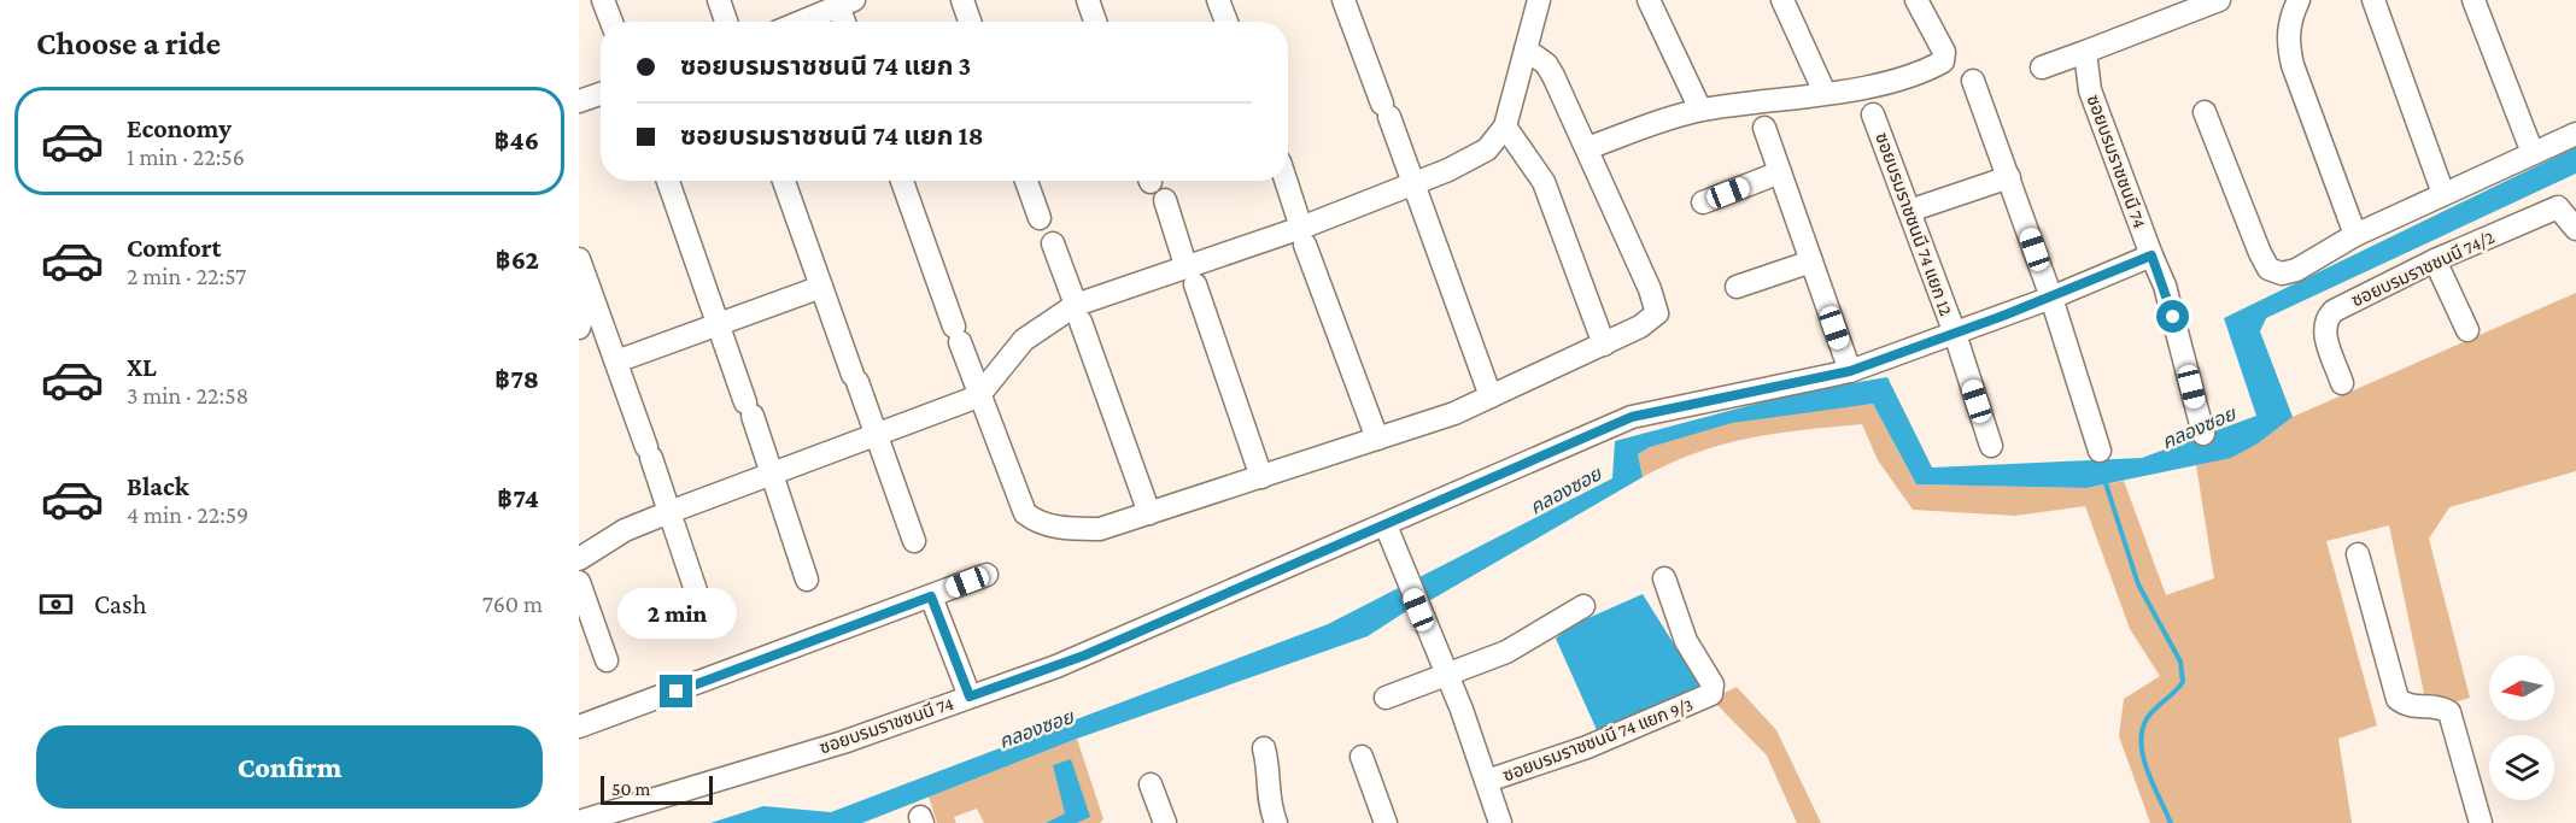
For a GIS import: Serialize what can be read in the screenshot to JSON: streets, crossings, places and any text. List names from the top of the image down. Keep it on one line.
{"streets":{"street":["ซอยบรมราชชนนี 74","ซอยบรมราชชนนี 74 แยก 12","ซอยบรมราชชนนี 74/2","ซอยบรมราชชนนี 74 แยก 9/3"]},"crossings":[["ซอยบรมราชชนนี 74","ซอยบรมราชชนนี 74 แยก 12"]],"water":["คลองซอย"],"scale_bar":"50 m","north":"left","page":{"heading":"Choose a ride","banner":["ซอยบรมราชชนนี 74 แยก 3","ซอยบรมราชชนนี 74 แยก 18"],"list":[{"name":"Economy","note":"1 min · 22:56","value":"฿46"},{"name":"Comfort","note":"2 min · 22:57","value":"฿62"},{"name":"XL","note":"3 min · 22:58","value":"฿78"},{"name":"Black","note":"4 min · 22:59","value":"฿74"}],"pay":["Cash","760 m"],"bubble":"2 min","buttons":"Confirm","scale":"50 m"}}
